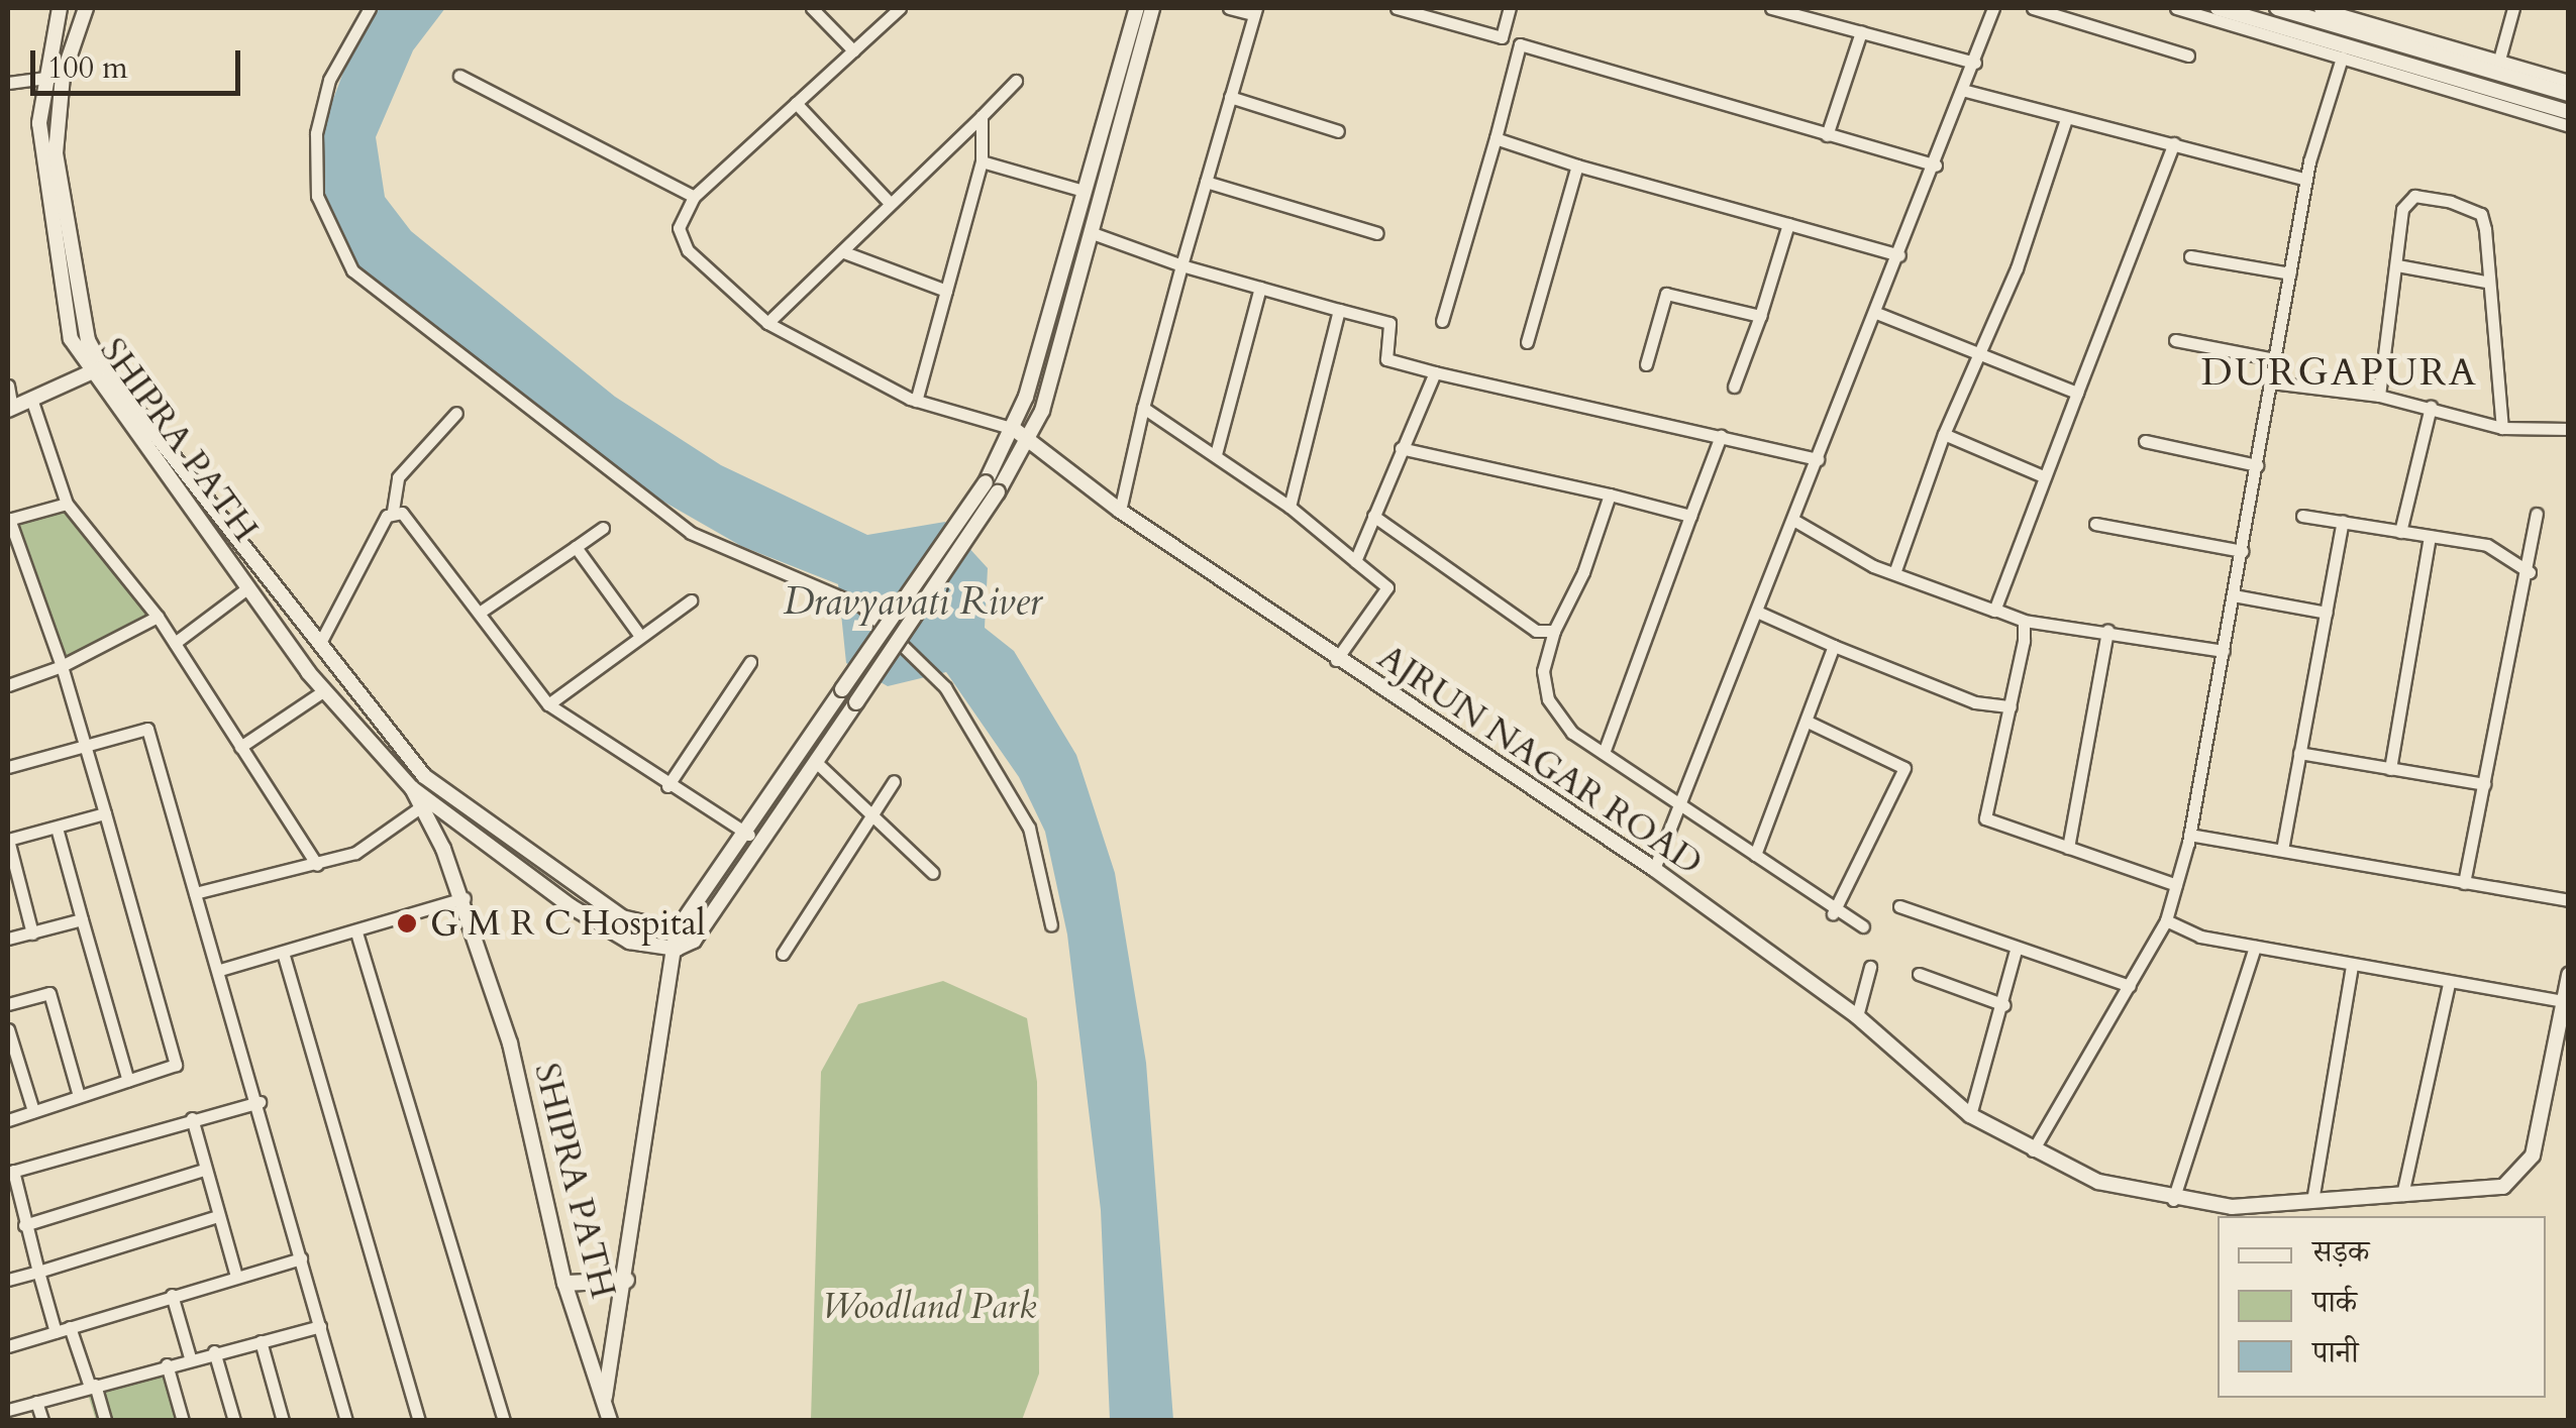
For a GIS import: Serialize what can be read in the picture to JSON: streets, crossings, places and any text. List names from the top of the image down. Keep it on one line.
{"streets":{"street":["SHIPRA PATH","AJRUN NAGAR ROAD"]},"districts":["DURGAPURA"],"water":["Dravyavati River"],"parks":["Woodland Park"],"places":["G M R C Hospital"],"legend":["सड़क","पार्क","पानी"],"scale_bar":"100 m"}
